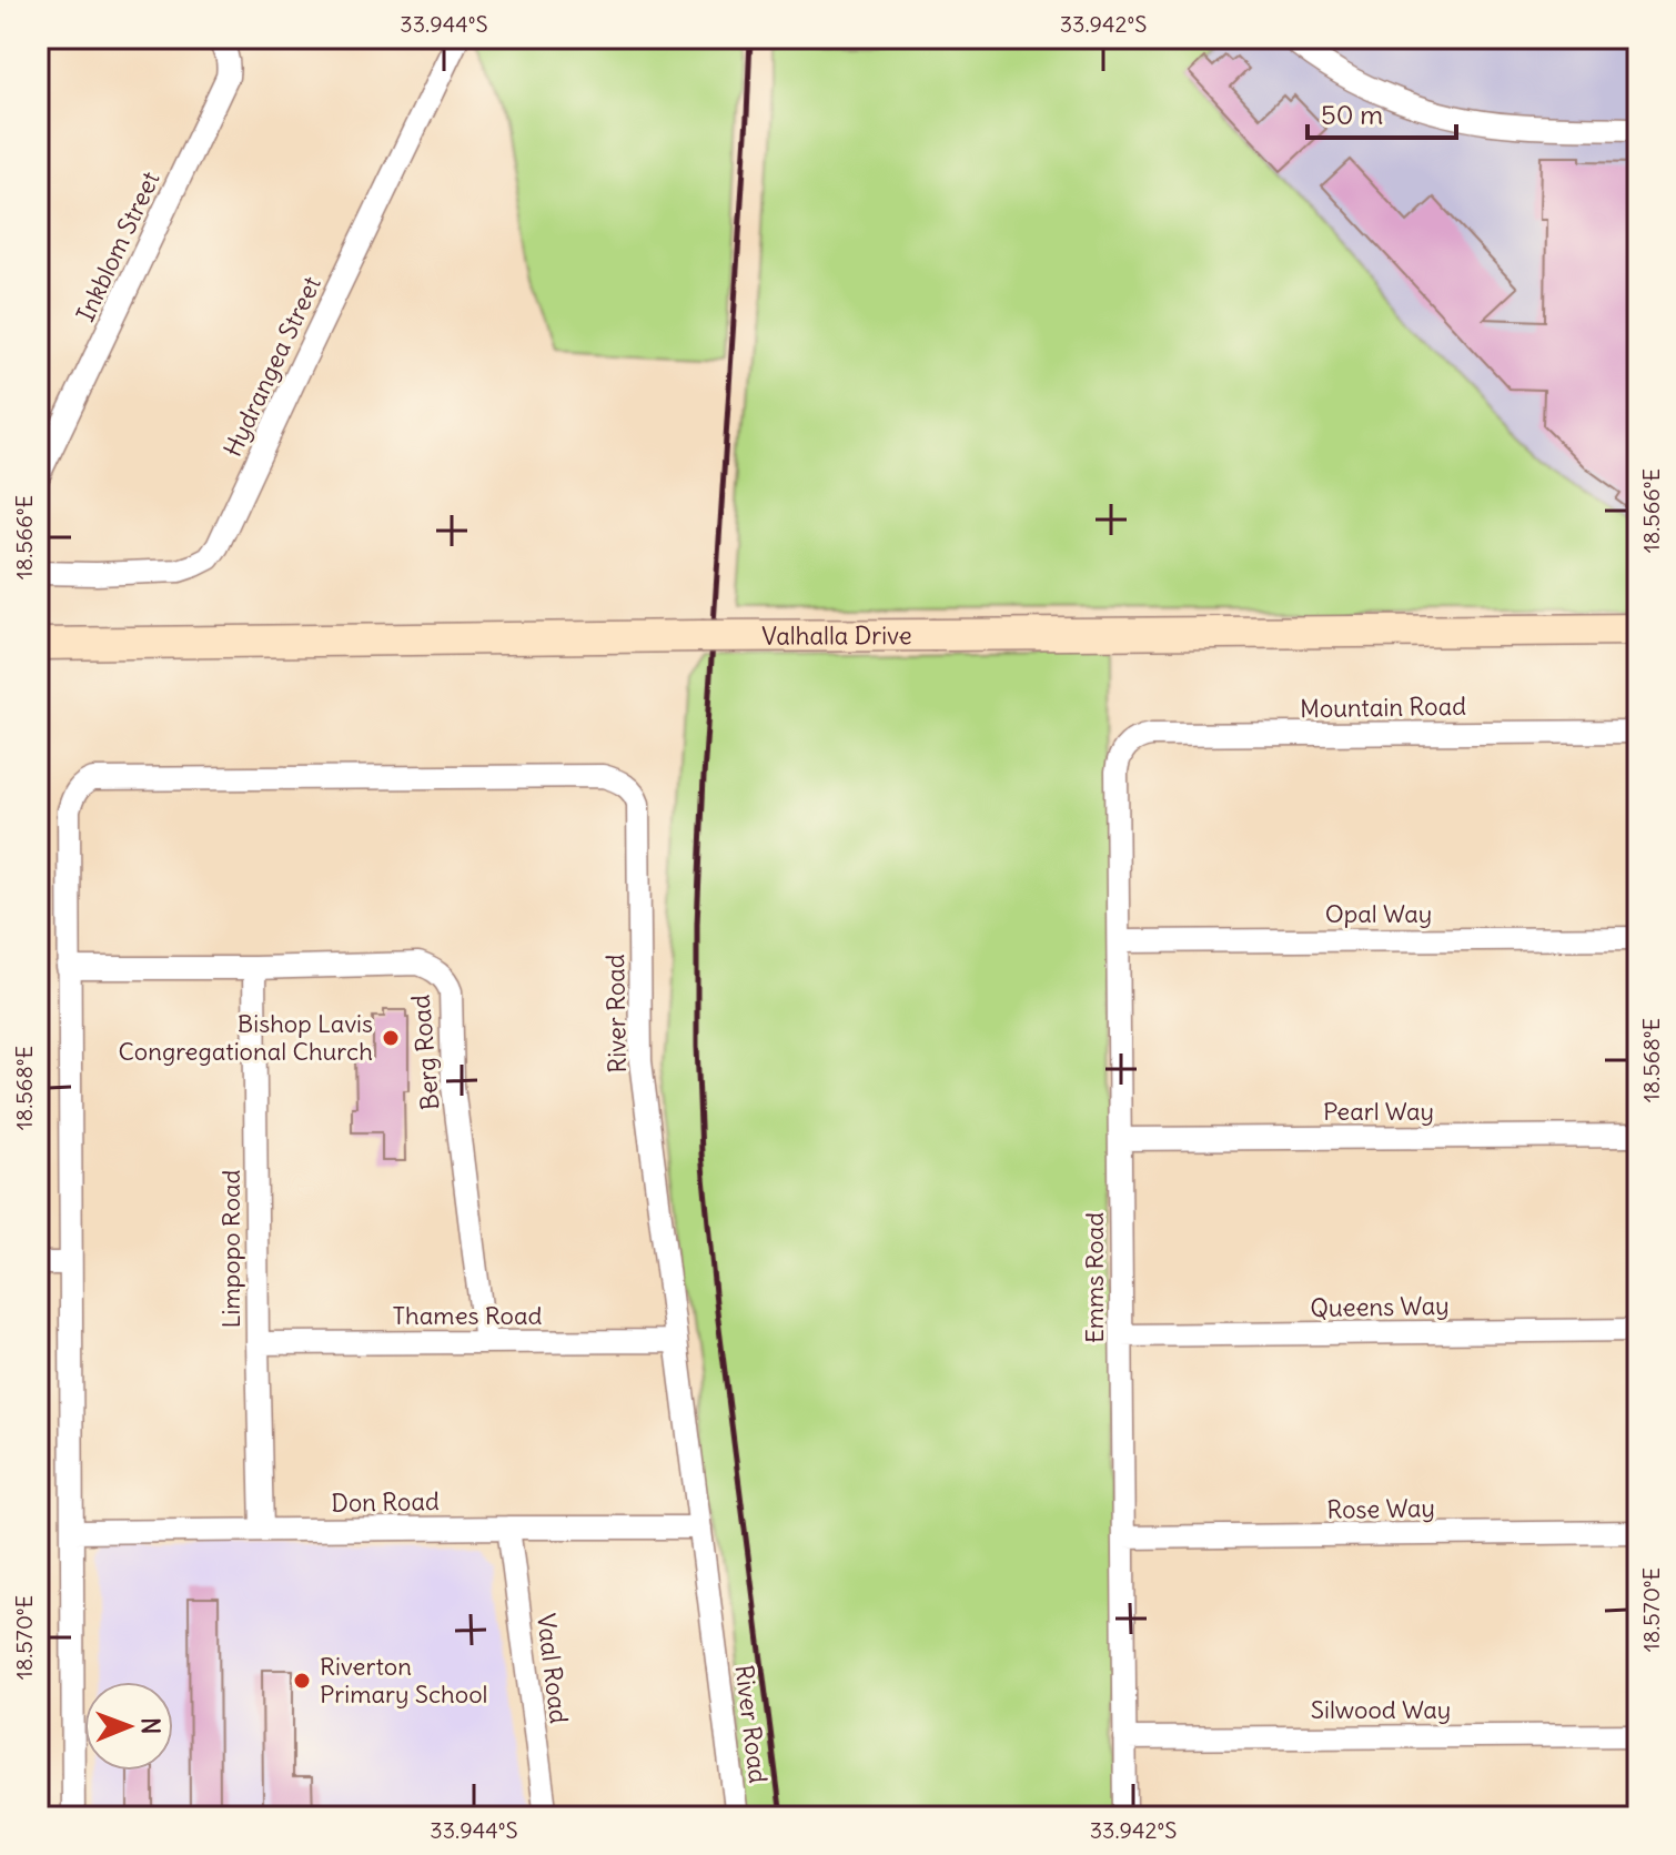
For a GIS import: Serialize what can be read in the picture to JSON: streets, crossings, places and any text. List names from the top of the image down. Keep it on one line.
{"streets":{"main road":["Valhalla Drive"],"street":["Inkblom Street","Hydrangea Street","Mountain Road","Opal Way","River Road","Berg Road","Pearl Way","Limpopo Road","Emms Road","Queens Way","Thames Road","Don Road","Rose Way","Vaal Road","Silwood Way"]},"crossings":[["Mountain Road","Emms Road"],["Opal Way","Emms Road"],["River Road","Berg Road"],["River Road","Thames Road"],["River Road","Don Road"],["Berg Road","Limpopo Road"],["Berg Road","Thames Road"],["Pearl Way","Emms Road"],["Limpopo Road","Thames Road"],["Limpopo Road","Don Road"],["Emms Road","Queens Way"],["Emms Road","Rose Way"],["Emms Road","Silwood Way"],["Don Road","Vaal Road"]],"places":["Bishop Lavis Congregational Church","Riverton Primary School"],"scale_bar":"50 m","north":"right","coordinates":["33.944°S","33.942°S","18.566°E","18.568°E","18.570°E"]}
